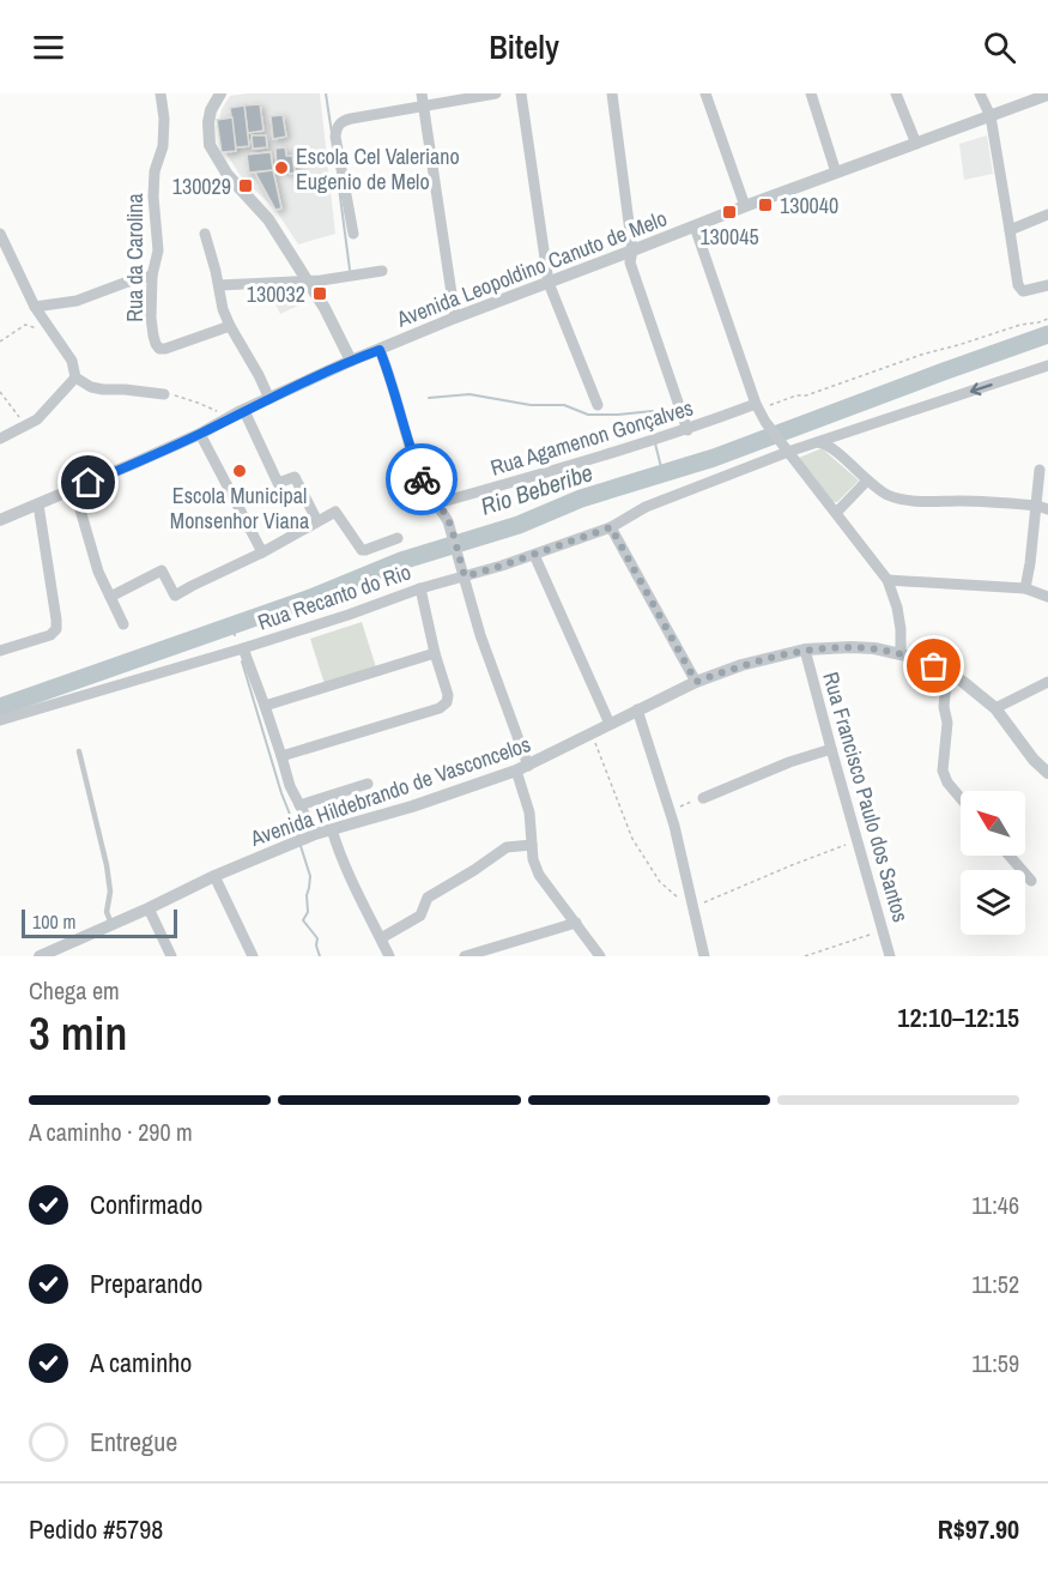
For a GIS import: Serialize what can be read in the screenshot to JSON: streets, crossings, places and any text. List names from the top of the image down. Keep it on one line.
{"streets":{"street":["Rua da Carolina","Avenida Leopoldino Canuto de Melo","Rua Agamenon Gonçalves","Rua Recanto do Rio","Avenida Hildebrando de Vasconcelos","Rua Francisco Paulo dos Santos"]},"crossings":[["Rua Recanto do Rio","Avenida Hildebrando de Vasconcelos"],["Avenida Hildebrando de Vasconcelos","Rua Francisco Paulo dos Santos"]],"water":["Rio Beberibe"],"places":{"other":["Escola Cel Valeriano Eugenio de Melo","Escola Municipal Monsenhor Viana"],"transit":["130029","130040","130045","130032"]},"scale_bar":"100 m","north":"top left","page":{"header":"Bitely","scale":"100 m","heading":["3 min","Chega em","12:10–12:15"],"panel":["Pedido #5798","R$97.90"],"bar":"A caminho · 290 m","list":[["Confirmado","11:46"],["Preparando","11:52"],["A caminho","11:59"],"Entregue"]}}
